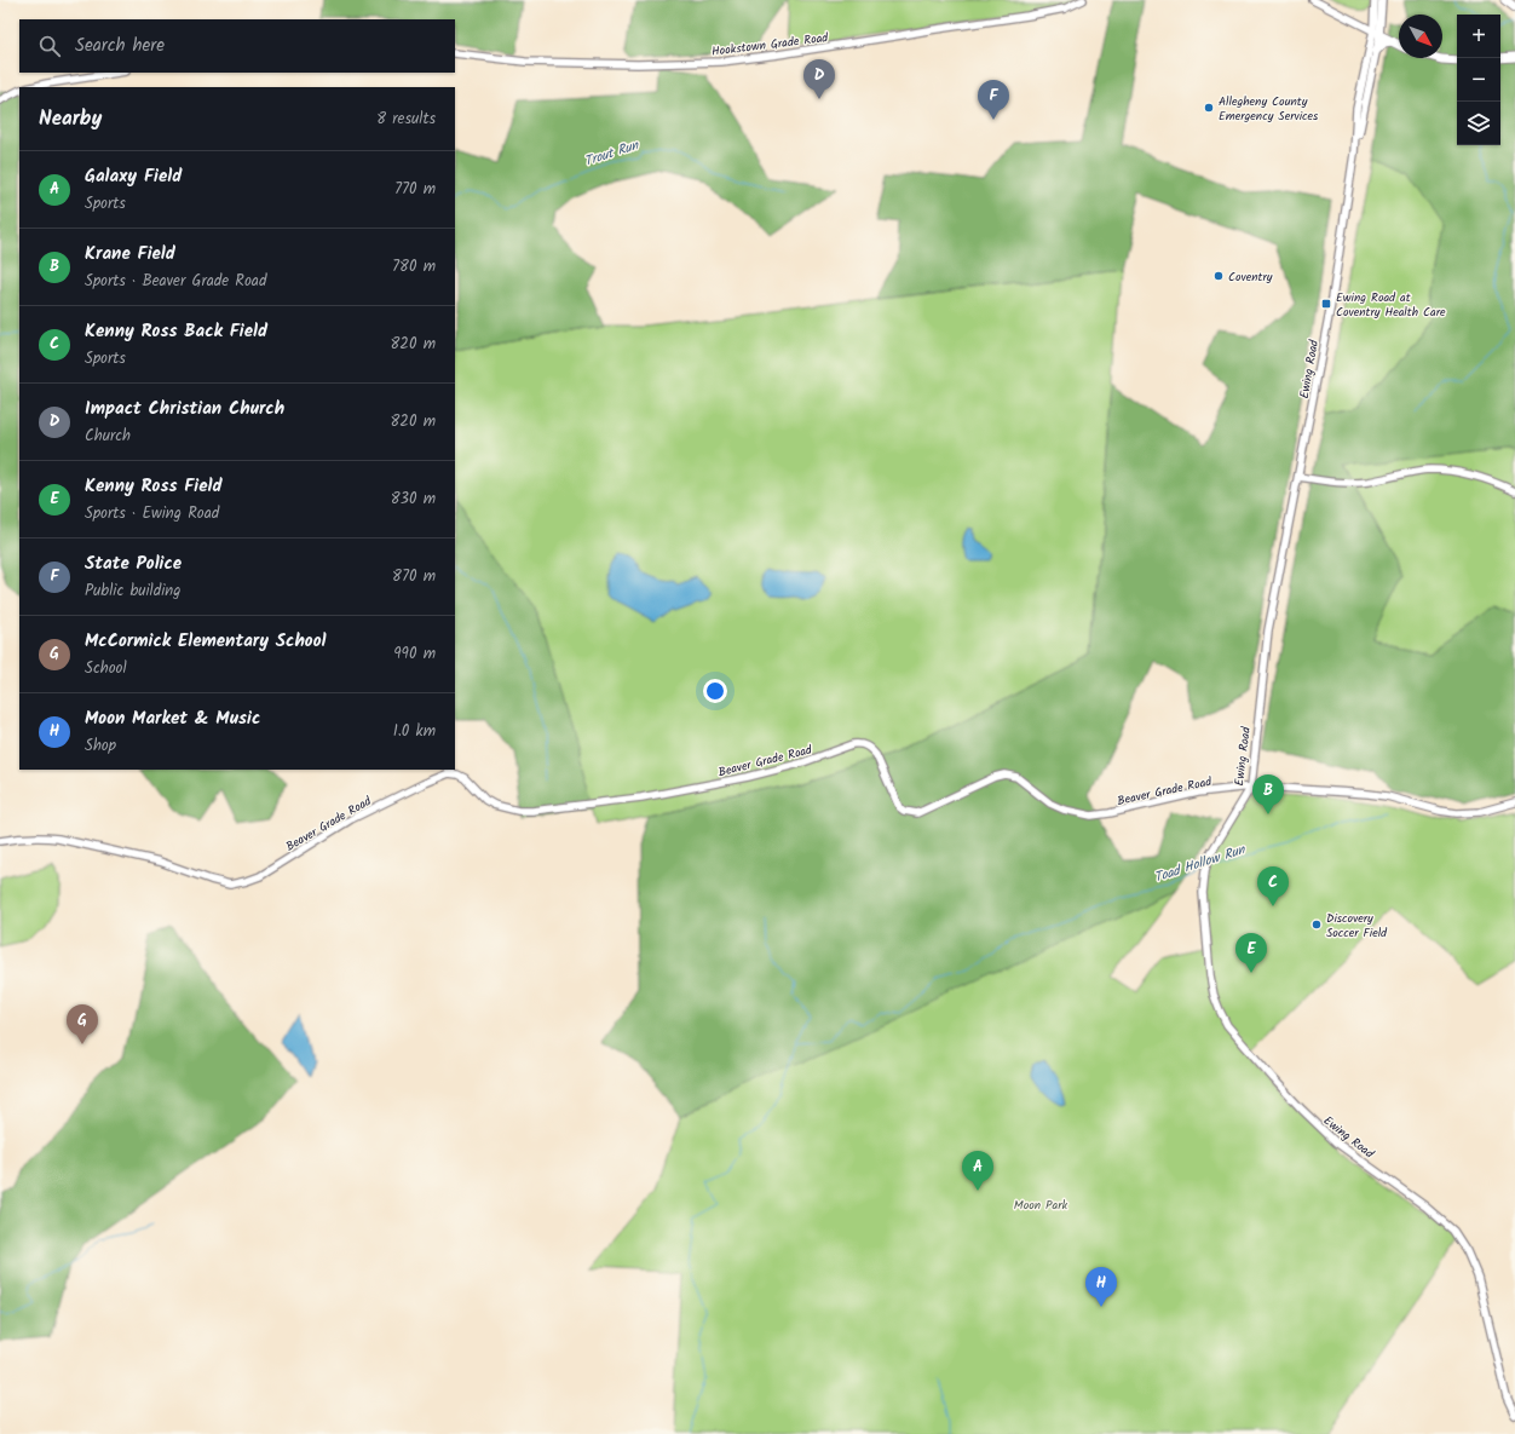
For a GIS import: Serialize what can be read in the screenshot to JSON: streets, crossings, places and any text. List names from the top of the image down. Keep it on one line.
{"streets":{"street":["Hookstown Grade Road","Ewing Road","Beaver Grade Road"]},"crossings":[["Ewing Road","Beaver Grade Road"]],"water":["Trout Run","Toad Hollow Run"],"parks":["Moon Park"],"places":{"other":["Allegheny County Emergency Services","Coventry","Discovery Soccer Field"],"transit":["Ewing Road at Coventry Health Care"]},"north":"bottom right","page":{"map_buttons":["+","−"],"search":"Search here","pins":["D","F","B","C","E","G","A","H"],"heading":["Nearby","8 results"],"list":[{"mark":"A","name":"Galaxy Field","note":"Sports","value":"770 m"},{"mark":"B","name":"Krane Field","note":"Sports · Beaver Grade Road","value":"780 m"},{"mark":"C","name":"Kenny Ross Back Field","note":"Sports","value":"820 m"},{"mark":"D","name":"Impact Christian Church","note":"Church","value":"820 m"},{"mark":"E","name":"Kenny Ross Field","note":"Sports · Ewing Road","value":"830 m"},{"mark":"F","name":"State Police","note":"Public building","value":"870 m"},{"mark":"G","name":"McCormick Elementary School","note":"School","value":"990 m"},{"mark":"H","name":"Moon Market & Music","note":"Shop","value":"1.0 km"}]}}
